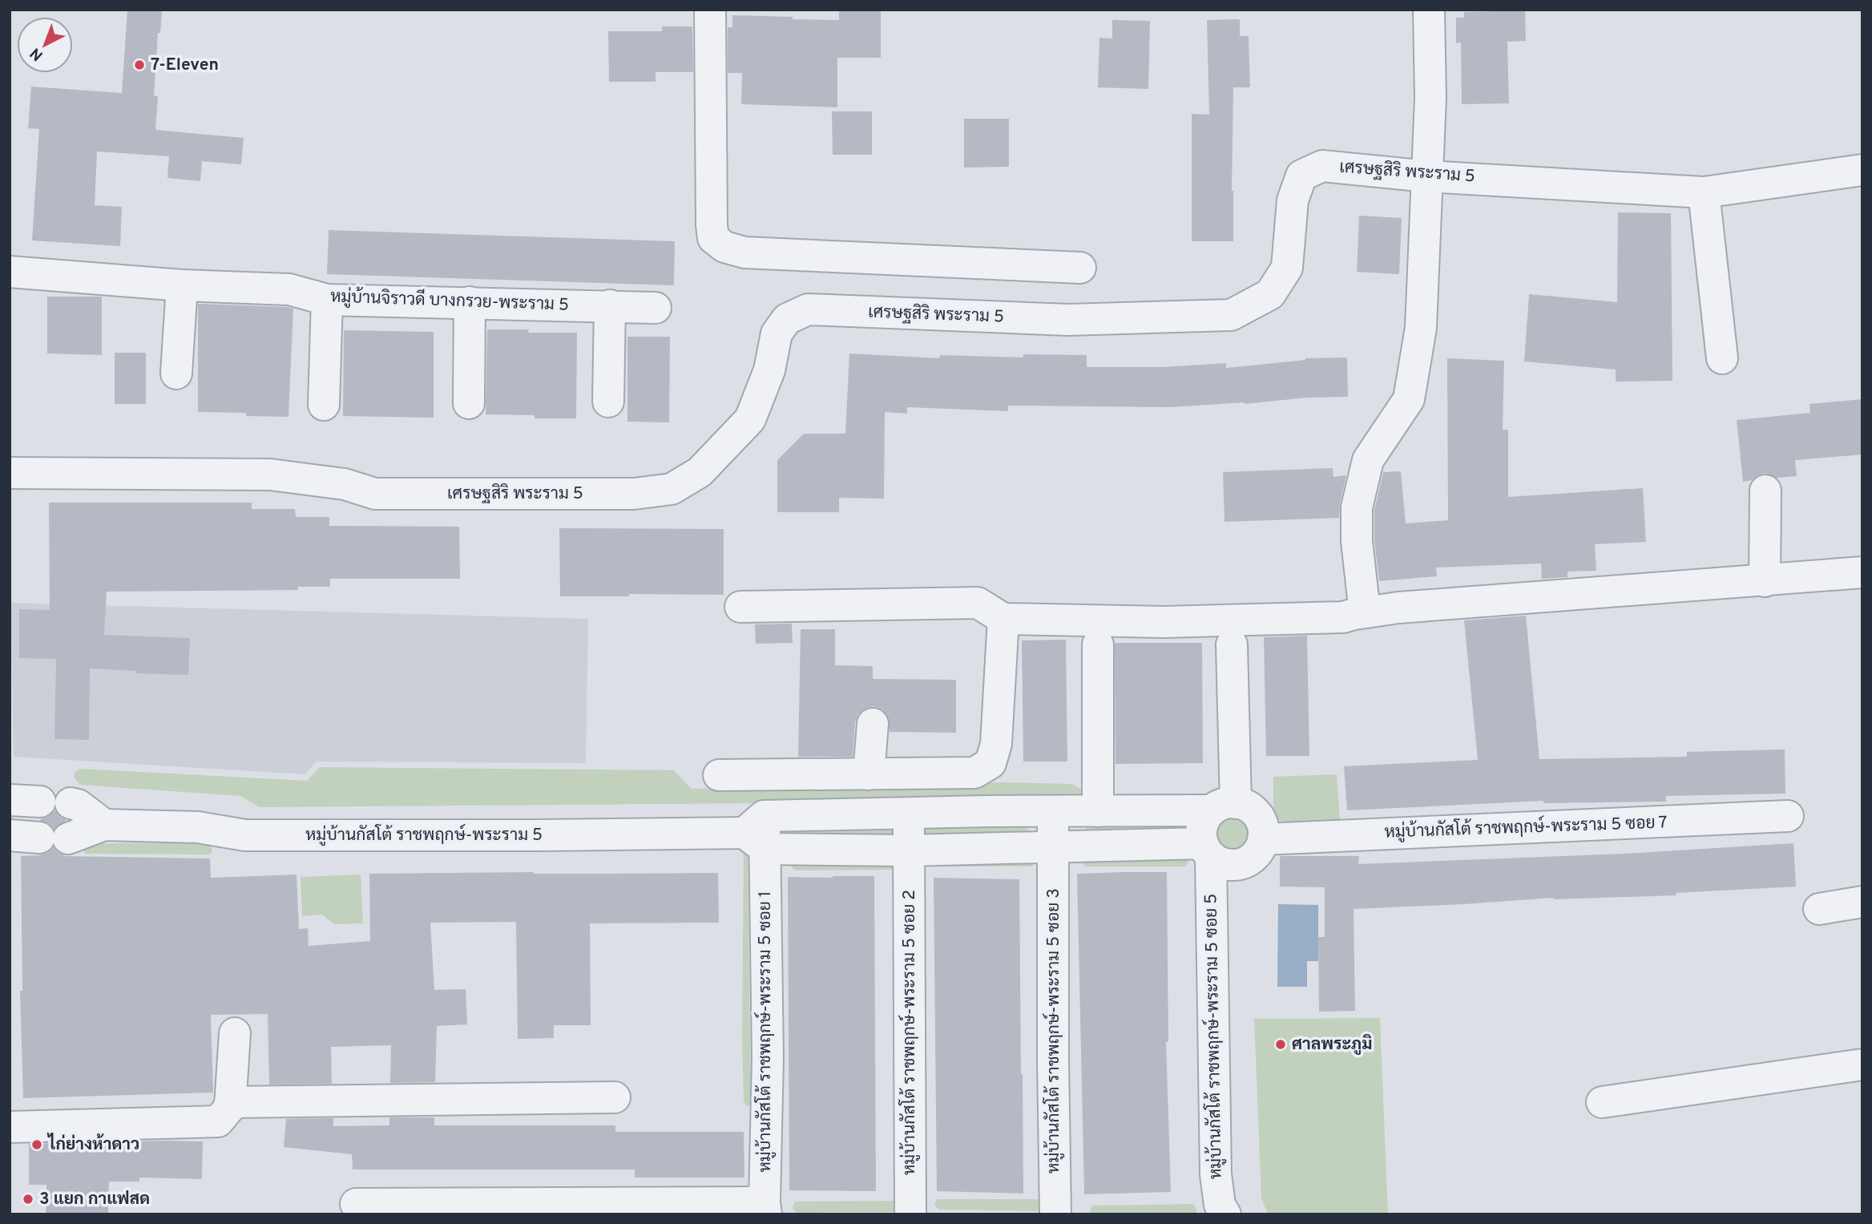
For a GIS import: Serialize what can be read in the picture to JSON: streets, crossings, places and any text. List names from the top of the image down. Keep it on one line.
{"streets":{"street":["เศรษฐสิริ พระราม 5","หมู่บ้านจิราวดี บางกรวย-พระราม 5","หมู่บ้านกัสโต้ ราชพฤกษ์-พระราม 5 ซอย 7","หมู่บ้านกัสโต้ ราชพฤกษ์-พระราม 5","หมู่บ้านกัสโต้ ราชพฤกษ์-พระราม 5 ซอย 3","หมู่บ้านกัสโต้ ราชพฤกษ์-พระราม 5 ซอย 1","หมู่บ้านกัสโต้ ราชพฤกษ์-พระราม 5 ซอย 2","หมู่บ้านกัสโต้ ราชพฤกษ์-พระราม 5 ซอย 5"]},"crossings":[["หมู่บ้านกัสโต้ ราชพฤกษ์-พระราม 5 ซอย 7","หมู่บ้านกัสโต้ ราชพฤกษ์-พระราม 5"],["หมู่บ้านกัสโต้ ราชพฤกษ์-พระราม 5 ซอย 7","หมู่บ้านกัสโต้ ราชพฤกษ์-พระราม 5 ซอย 5"],["หมู่บ้านกัสโต้ ราชพฤกษ์-พระราม 5","หมู่บ้านกัสโต้ ราชพฤกษ์-พระราม 5 ซอย 3"],["หมู่บ้านกัสโต้ ราชพฤกษ์-พระราม 5","หมู่บ้านกัสโต้ ราชพฤกษ์-พระราม 5 ซอย 1"],["หมู่บ้านกัสโต้ ราชพฤกษ์-พระราม 5","หมู่บ้านกัสโต้ ราชพฤกษ์-พระราม 5 ซอย 2"],["หมู่บ้านกัสโต้ ราชพฤกษ์-พระราม 5","หมู่บ้านกัสโต้ ราชพฤกษ์-พระราม 5 ซอย 5"]],"places":["7-Eleven","ศาลพระภูมิ","ไก่ย่างห้าดาว","3 แยก กาแฟสด"],"north":"bottom left"}
